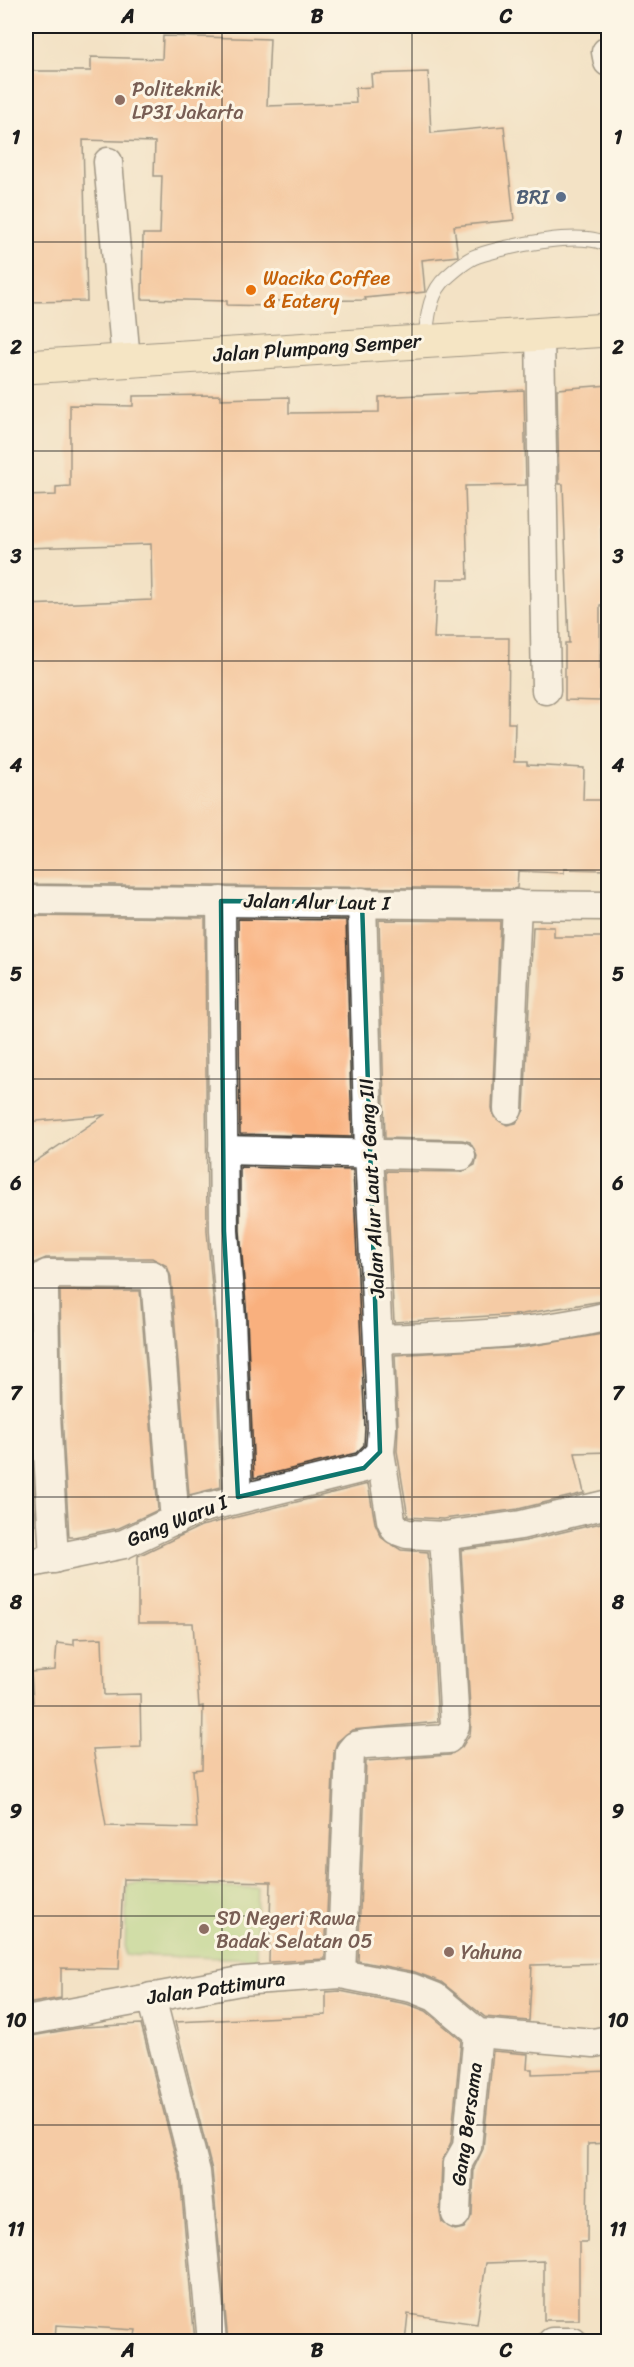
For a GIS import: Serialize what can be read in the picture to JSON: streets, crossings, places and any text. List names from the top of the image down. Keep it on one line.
{"streets":{"main road":["Jalan Plumpang Semper"],"street":["Jalan Alur Laut I","Jalan Alur Laut I Gang III","Gang Waru I","Jalan Pattimura","Gang Bersama"]},"crossings":[["Jalan Alur Laut I","Jalan Alur Laut I Gang III"],["Jalan Alur Laut I Gang III","Gang Waru I"],["Jalan Pattimura","Gang Bersama"]],"places":["Politeknik LP3I Jakarta","BRI","Wacika Coffee & Eatery","SD Negeri Rawa Badak Selatan 05","Yahuna"],"grid":{"columns":["A","B","C"],"rows":["1","2","3","4","5","6","7","8","9","10","11"]}}
